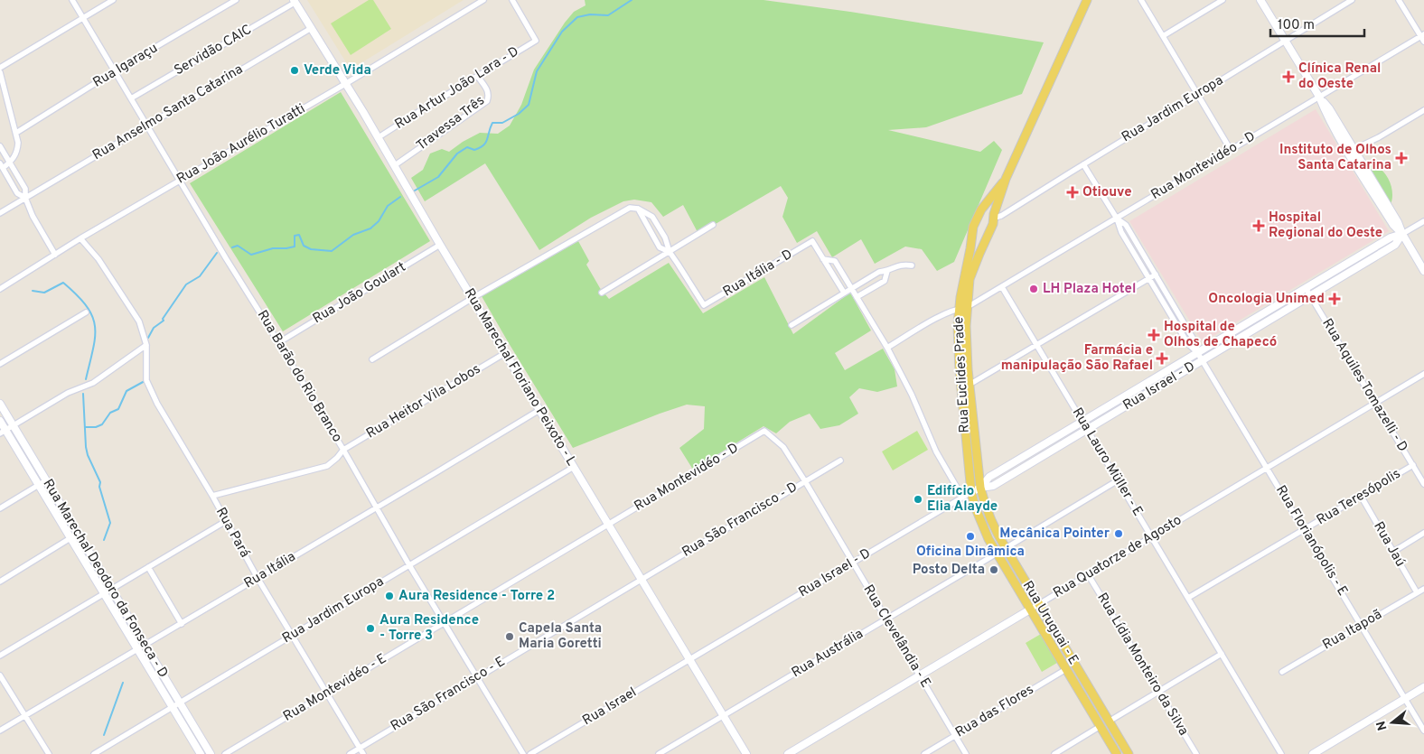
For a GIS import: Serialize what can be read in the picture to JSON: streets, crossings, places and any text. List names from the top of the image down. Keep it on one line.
{"streets":{"main road":["Rua Euclides Prade","Rua Uruguai - E"],"street":["Servidão CAIC","Rua Igaraçu","Rua Artur João Lara - D","Rua Jardim Europa","Rua Anselmo Santa Catarina","Travessa Três","Rua João Aurélio Turatti","Rua Montevidéo - D","Rua Itália - D","Rua João Goulart","Rua Barão do Rio Branco","Rua Marechal Floriano Peixoto - L","Rua Aquiles Tomazelli - D","Rua Israel - D","Rua Heitor Vila Lobos","Rua Lauro Müller - E","Rua Teresópolis","Rua São Francisco - D","Rua Pará","Rua Florianópolis - E","Rua Jaú","Rua Quatorze de Agosto","Rua Itália","Rua Marechal Deodoro da Fonseca - D","Rua Itapoã","Rua Clevelândia - E","Rua Austrália","Rua Lídia Monteiro da Silva","Rua Montevidéo - E","Rua São Francisco - E","Rua Israel","Rua das Flores"]},"crossings":[["Servidão CAIC","Rua Barão do Rio Branco"],["Servidão CAIC","Rua Marechal Floriano Peixoto - L"],["Rua Igaraçu","Rua Barão do Rio Branco"],["Rua Artur João Lara - D","Travessa Três"],["Rua Artur João Lara - D","Rua Marechal Floriano Peixoto - L"],["Rua Jardim Europa","Rua Euclides Prade"],["Rua Jardim Europa","Rua Barão do Rio Branco"],["Rua Jardim Europa","Rua Marechal Floriano Peixoto - L"],["Rua Jardim Europa","Rua Pará"],["Rua Jardim Europa","Rua Florianópolis - E"],["Rua Jardim Europa","Rua Marechal Deodoro da Fonseca - D"],["Rua Anselmo Santa Catarina","Rua Barão do Rio Branco"],["Rua Anselmo Santa Catarina","Rua Marechal Floriano Peixoto - L"],["Travessa Três","Rua Marechal Floriano Peixoto - L"],["Rua João Aurélio Turatti","Rua Barão do Rio Branco"],["Rua João Aurélio Turatti","Rua Marechal Floriano Peixoto - L"],["Rua João Aurélio Turatti","Rua Pará"],["Rua Montevidéo - D","Rua Euclides Prade"],["Rua Montevidéo - D","Rua Marechal Floriano Peixoto - L"],["Rua Montevidéo - D","Rua Lauro Müller - E"],["Rua Montevidéo - D","Rua Florianópolis - E"],["Rua Montevidéo - D","Rua Clevelândia - E"],["Rua Montevidéo - D","Rua Montevidéo - E"],["Rua João Goulart","Rua Barão do Rio Branco"],["Rua João Goulart","Rua Marechal Floriano Peixoto - L"],["Rua Euclides Prade","Rua Israel - D"],["Rua Euclides Prade","Rua Uruguai - E"],["Rua Barão do Rio Branco","Rua Heitor Vila Lobos"],["Rua Barão do Rio Branco","Rua Itália"],["Rua Barão do Rio Branco","Rua Montevidéo - E"],["Rua Barão do Rio Branco","Rua São Francisco - E"],["Rua Marechal Floriano Peixoto - L","Rua Israel - D"],["Rua Marechal Floriano Peixoto - L","Rua Heitor Vila Lobos"],["Rua Marechal Floriano Peixoto - L","Rua São Francisco - D"],["Rua Marechal Floriano Peixoto - L","Rua Itália"],["Rua Marechal Floriano Peixoto - L","Rua Austrália"],["Rua Marechal Floriano Peixoto - L","Rua Montevidéo - E"],["Rua Marechal Floriano Peixoto - L","Rua São Francisco - E"],["Rua Marechal Floriano Peixoto - L","Rua Israel"],["Rua Aquiles Tomazelli - D","Rua Israel - D"],["Rua Aquiles Tomazelli - D","Rua Teresópolis"],["Rua Aquiles Tomazelli - D","Rua Quatorze de Agosto"],["Rua Israel - D","Rua Lauro Müller - E"],["Rua Israel - D","Rua Florianópolis - E"],["Rua Israel - D","Rua Uruguai - E"],["Rua Israel - D","Rua Clevelândia - E"],["Rua Israel - D","Rua Israel"],["Rua Heitor Vila Lobos","Rua Pará"],["Rua Lauro Müller - E","Rua Teresópolis"],["Rua Lauro Müller - E","Rua Quatorze de Agosto"],["Rua Teresópolis","Rua Florianópolis - E"],["Rua Teresópolis","Rua Jaú"],["Rua São Francisco - D","Rua Clevelândia - E"],["Rua São Francisco - D","Rua São Francisco - E"],["Rua Pará","Rua Itália"],["Rua Pará","Rua Montevidéo - E"],["Rua Pará","Rua São Francisco - E"],["Rua Florianópolis - E","Rua Quatorze de Agosto"],["Rua Florianópolis - E","Rua Itapoã"],["Rua Jaú","Rua Itapoã"],["Rua Quatorze de Agosto","Rua Uruguai - E"],["Rua Quatorze de Agosto","Rua Clevelândia - E"],["Rua Quatorze de Agosto","Rua Lídia Monteiro da Silva"],["Rua Itália","Rua Marechal Deodoro da Fonseca - D"],["Rua Uruguai - E","Rua Austrália"],["Rua Uruguai - E","Rua das Flores"],["Rua Clevelândia - E","Rua Austrália"],["Rua Clevelândia - E","Rua das Flores"]],"places":{"other":["Verde Vida","LH Plaza Hotel","Edifício Elia Alayde","Mecânica Pointer","Oficina Dinâmica","Posto Delta","Aura Residence - Torre 2","Aura Residence - Torre 3","Capela Santa Maria Goretti"],"health":["Clínica Renal do Oeste","Instituto de Olhos Santa Catarina","Otiouve","Hospital Regional do Oeste","Oncologia Unimed","Hospital de Olhos de Chapecó","Farmácia e manipulação São Rafael"]},"scale_bar":"100 m","north":"left"}
